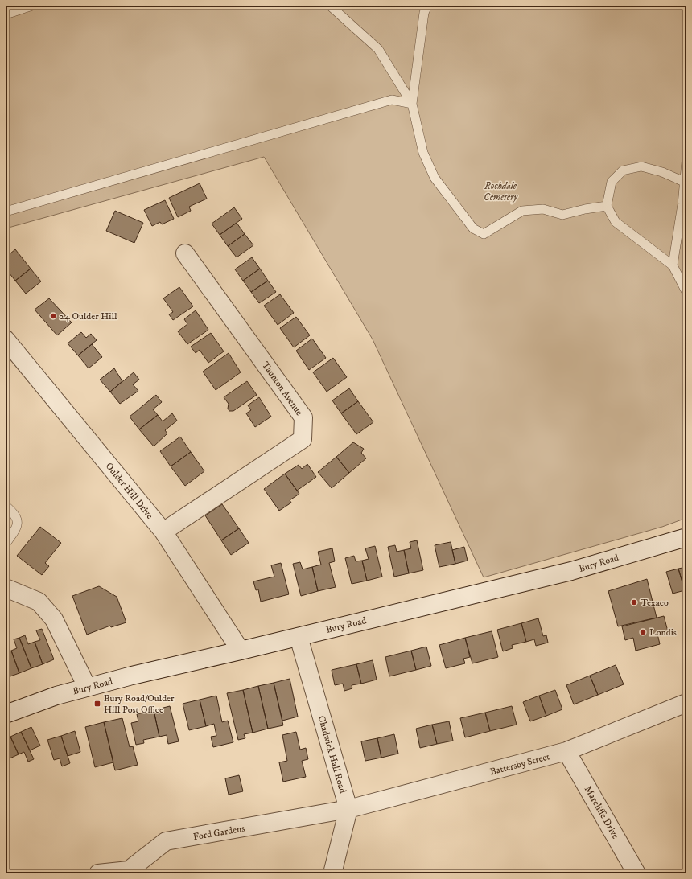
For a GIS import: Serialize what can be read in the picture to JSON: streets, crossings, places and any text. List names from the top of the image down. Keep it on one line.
{"streets":{"street":["Taunton Avenue","Oulder Hill Drive","Bury Road","Chadwick Hall Road","Battersby Street","Marcliffe Drive","Ford Gardens"]},"crossings":[["Taunton Avenue","Oulder Hill Drive"],["Oulder Hill Drive","Bury Road"],["Bury Road","Chadwick Hall Road"],["Chadwick Hall Road","Battersby Street"],["Chadwick Hall Road","Ford Gardens"],["Battersby Street","Marcliffe Drive"],["Battersby Street","Ford Gardens"]],"parks":["Rochdale Cemetery"],"places":{"other":["24 Oulder Hill","Texaco","Londis"],"transit":["Bury Road/Oulder Hill Post Office"]}}
